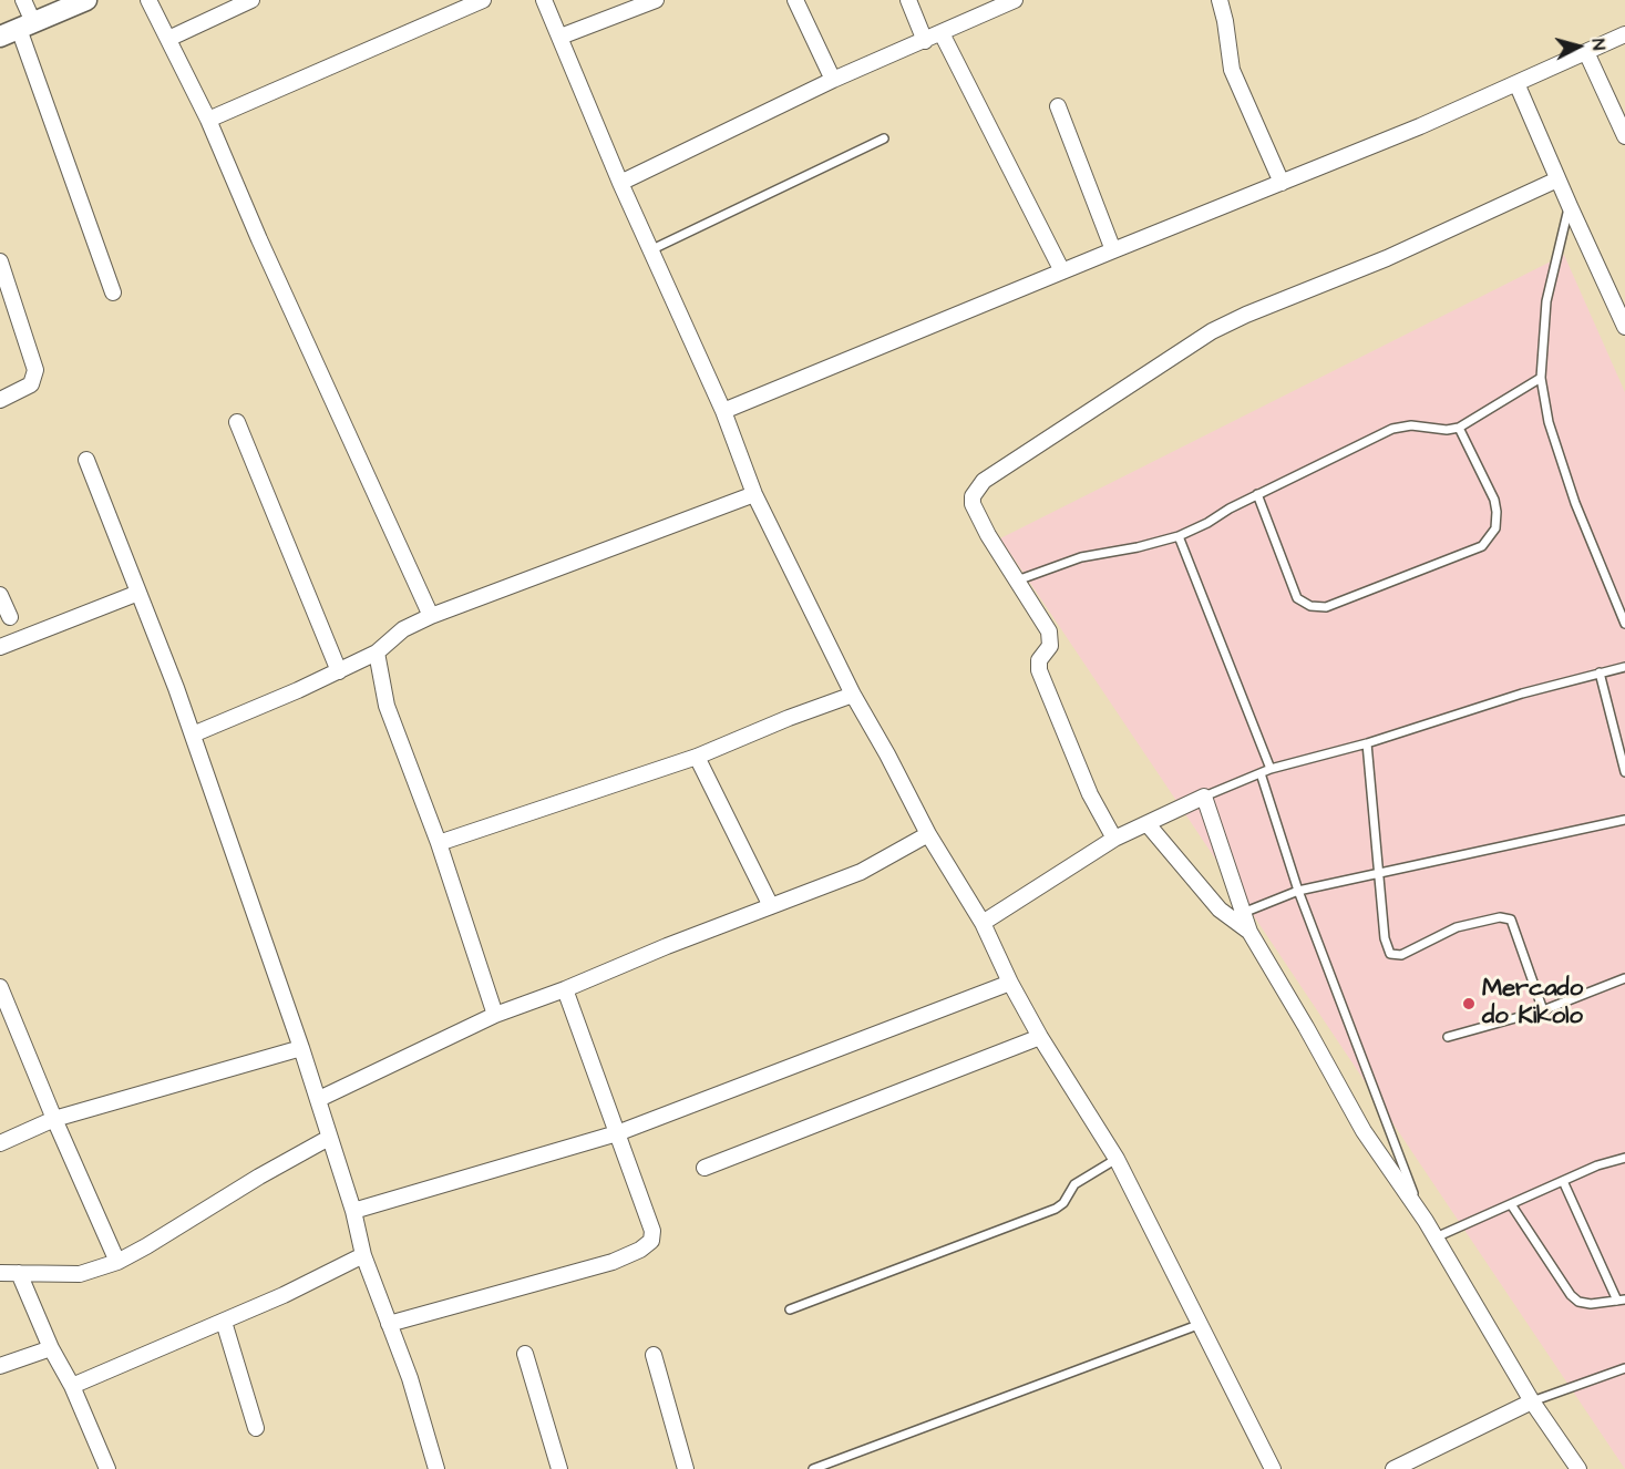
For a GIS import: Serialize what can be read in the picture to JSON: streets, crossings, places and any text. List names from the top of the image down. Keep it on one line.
{"places":["Mercado do Kikolo"],"north":"right"}
